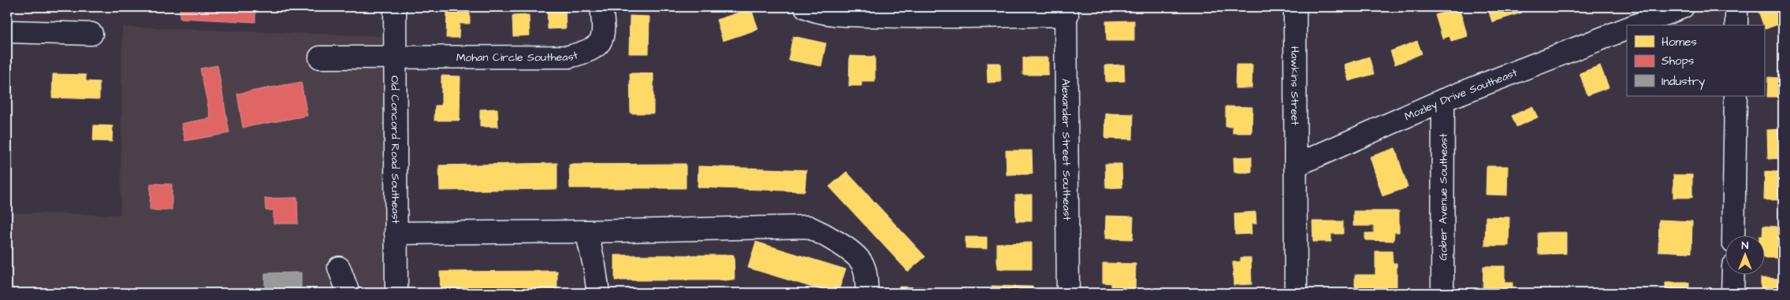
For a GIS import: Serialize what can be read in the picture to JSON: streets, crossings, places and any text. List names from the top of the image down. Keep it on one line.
{"streets":{"street":["Mohan Circle Southeast","Hawkins Street","Mozley Drive Southeast","Old Concord Road Southeast","Alexander Street Southeast","Gober Avenue Southeast"]},"crossings":[["Mohan Circle Southeast","Old Concord Road Southeast"],["Hawkins Street","Mozley Drive Southeast"],["Mozley Drive Southeast","Gober Avenue Southeast"]],"legend":["Homes","Shops","Industry"],"north":"top"}
